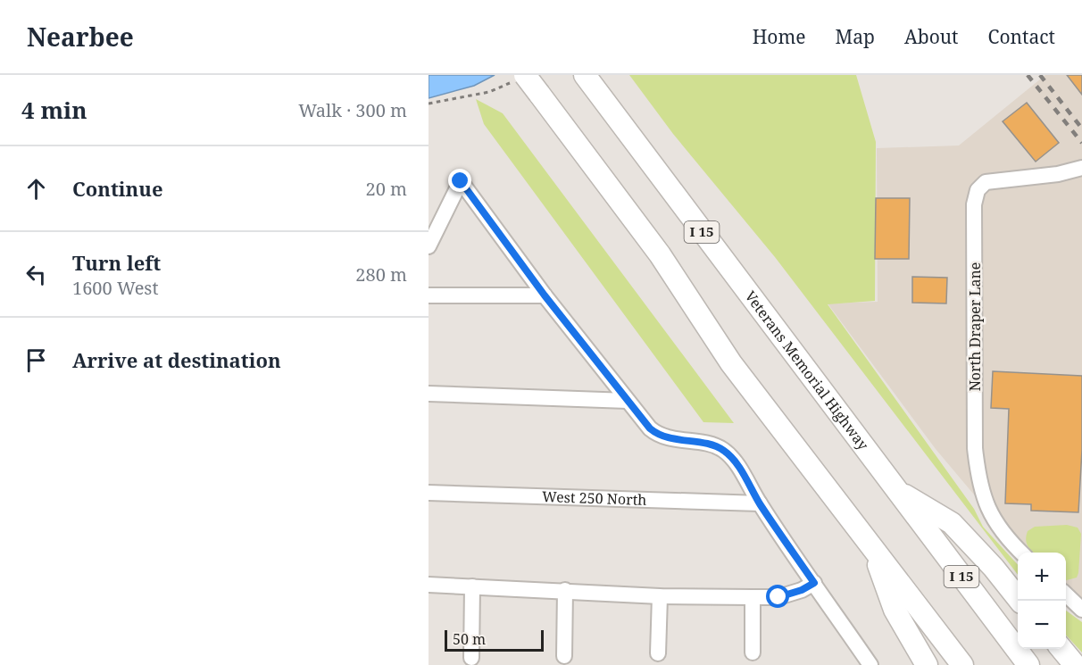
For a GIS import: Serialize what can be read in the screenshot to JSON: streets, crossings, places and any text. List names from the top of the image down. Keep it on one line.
{"streets":{"highway":["I 15","Veterans Memorial Highway"],"street":["North Draper Lane","West 250 North"]},"scale_bar":"50 m","page":{"header":"Nearbee","nav":["Home","Map","About","Contact"],"heading":["4 min","Walk · 300 m"],"list":[["Continue","20 m"],["Turn left","1600 West","280 m"],"Arrive at destination"],"map_buttons":["+","−"],"scale":"50 m"}}
